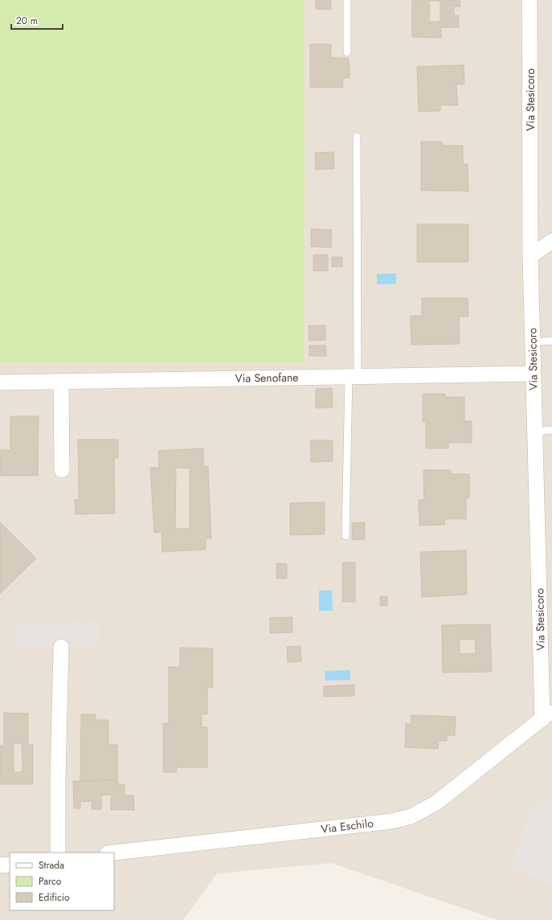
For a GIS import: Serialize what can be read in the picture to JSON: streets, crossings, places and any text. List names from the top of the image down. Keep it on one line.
{"streets":{"street":["Via Stesicoro","Via Senofane","Via Eschilo"]},"crossings":[["Via Stesicoro","Via Senofane"],["Via Stesicoro","Via Eschilo"]],"legend":["Strada","Parco","Edificio"],"scale_bar":"20 m"}
